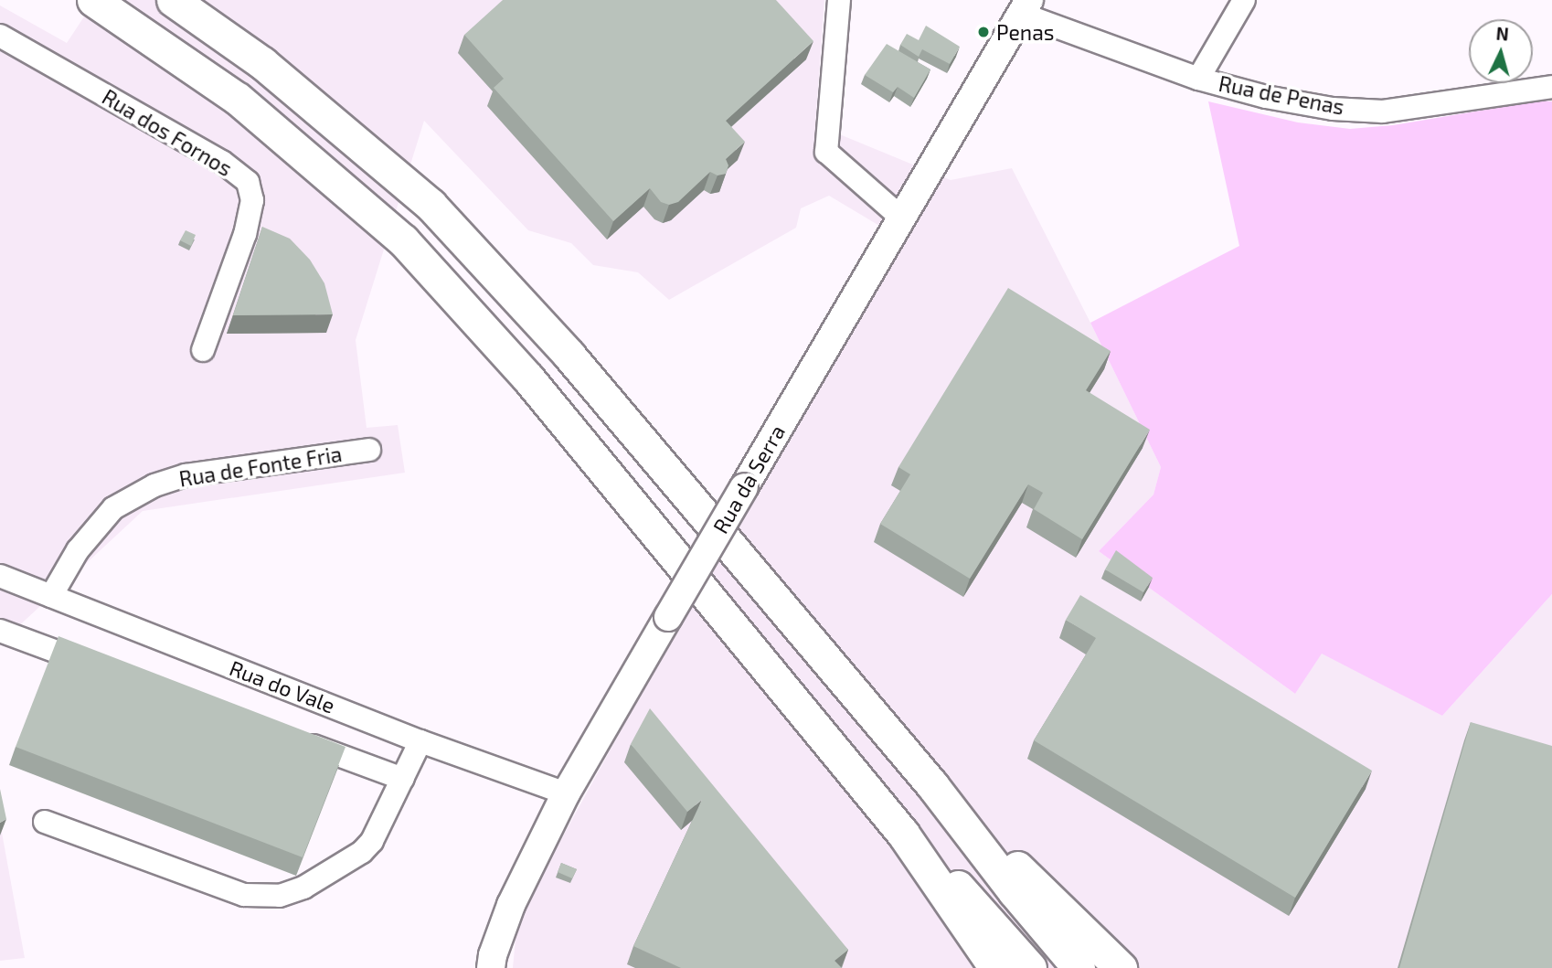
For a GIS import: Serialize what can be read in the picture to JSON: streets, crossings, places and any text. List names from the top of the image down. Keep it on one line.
{"streets":{"main road":["Rua da Serra"],"street":["Rua de Penas","Rua dos Fornos","Rua de Fonte Fria","Rua do Vale"]},"crossings":[["Rua de Penas","Rua da Serra"],["Rua de Fonte Fria","Rua do Vale"],["Rua da Serra","Rua do Vale"]],"places":["Penas"],"north":"top"}
